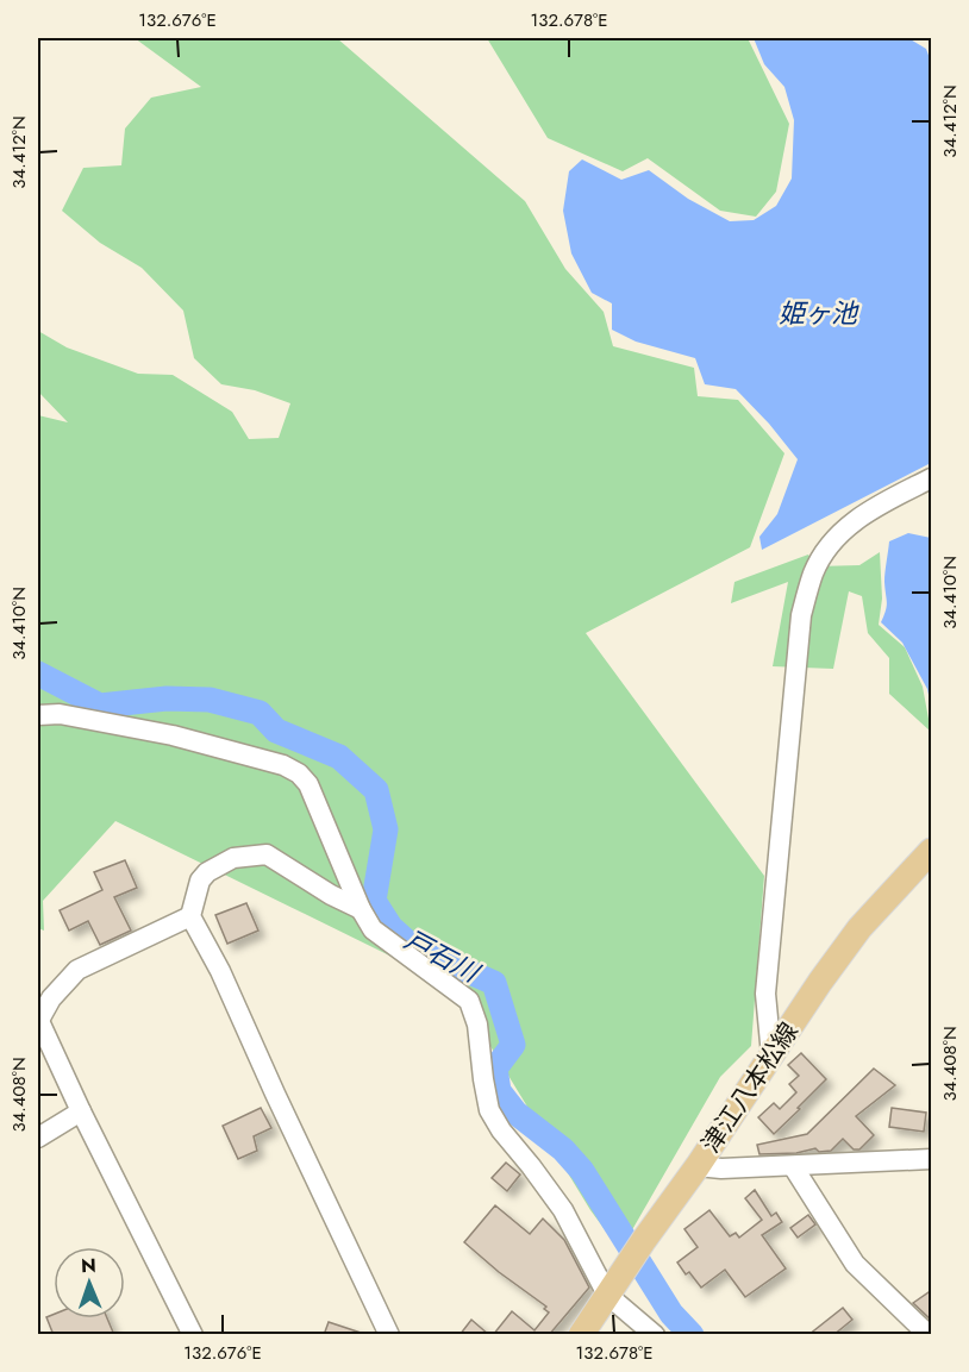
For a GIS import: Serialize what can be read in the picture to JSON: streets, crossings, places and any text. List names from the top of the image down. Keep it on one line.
{"streets":{"main road":["津江八本松線"]},"water":["姫ヶ池","戸石川"],"north":"top","coordinates":["132.676°E","132.678°E","34.412°N","34.410°N","34.408°N"]}
